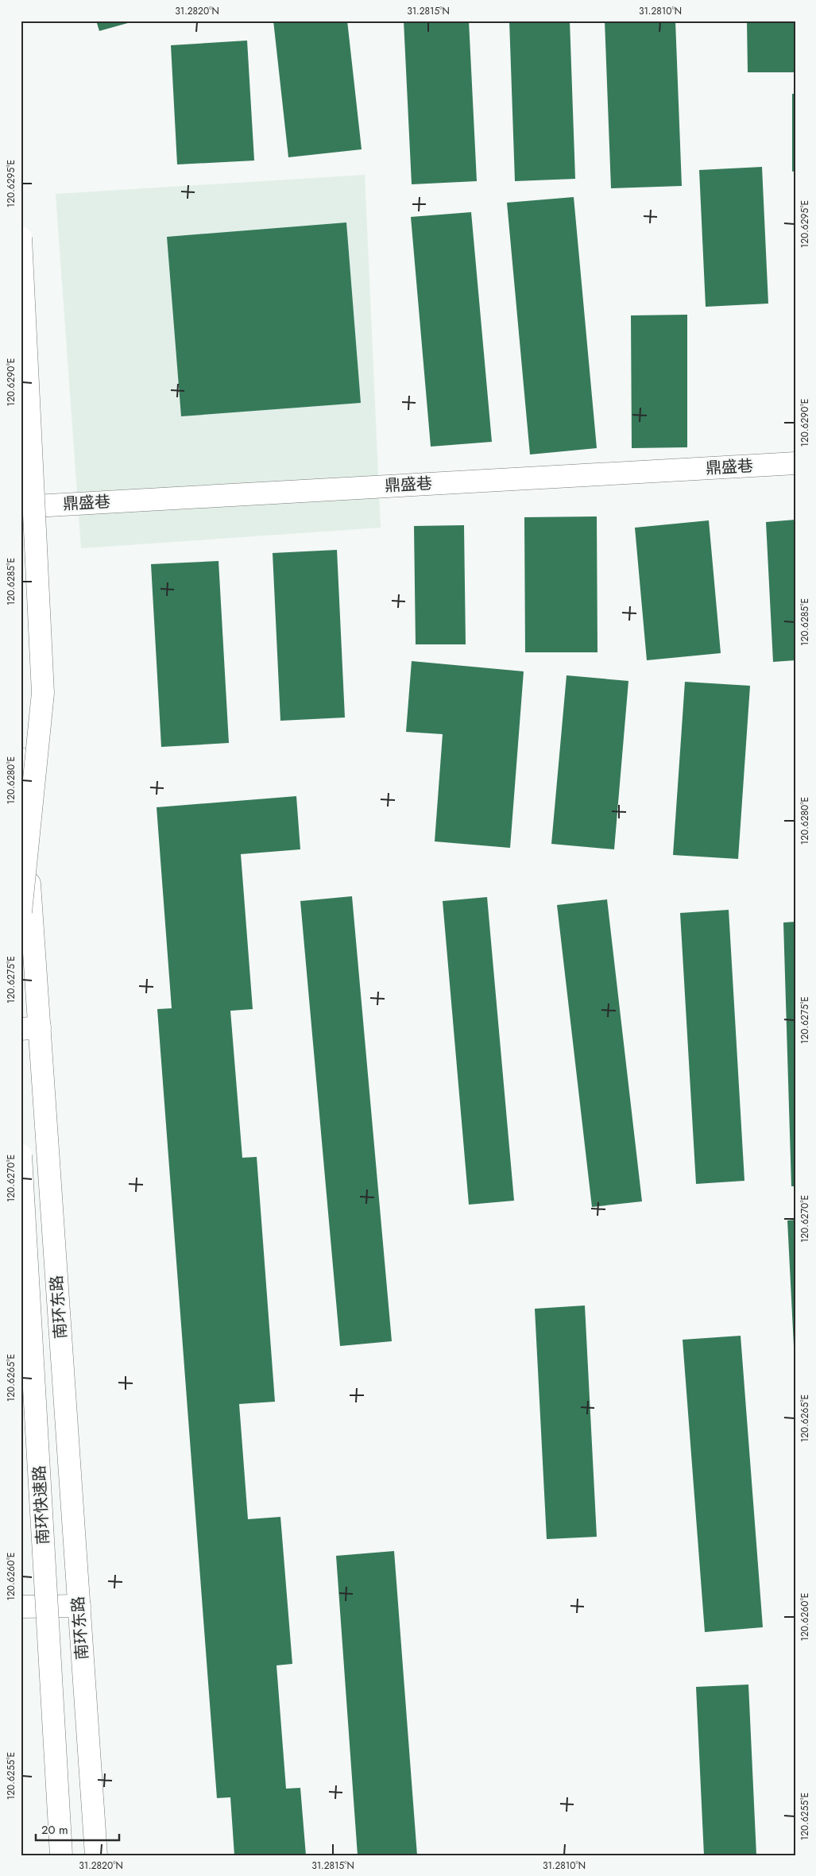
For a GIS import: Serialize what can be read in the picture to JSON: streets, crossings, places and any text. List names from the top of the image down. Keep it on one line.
{"streets":{"main road":["鼎盛巷","南环东路","南环快速路"]},"scale_bar":"20 m","coordinates":["31.2820°N","31.2815°N","31.2810°N","120.6295°E","120.6290°E","120.6285°E","120.6280°E","120.6275°E","120.6270°E","120.6265°E","120.6260°E","120.6255°E"]}
